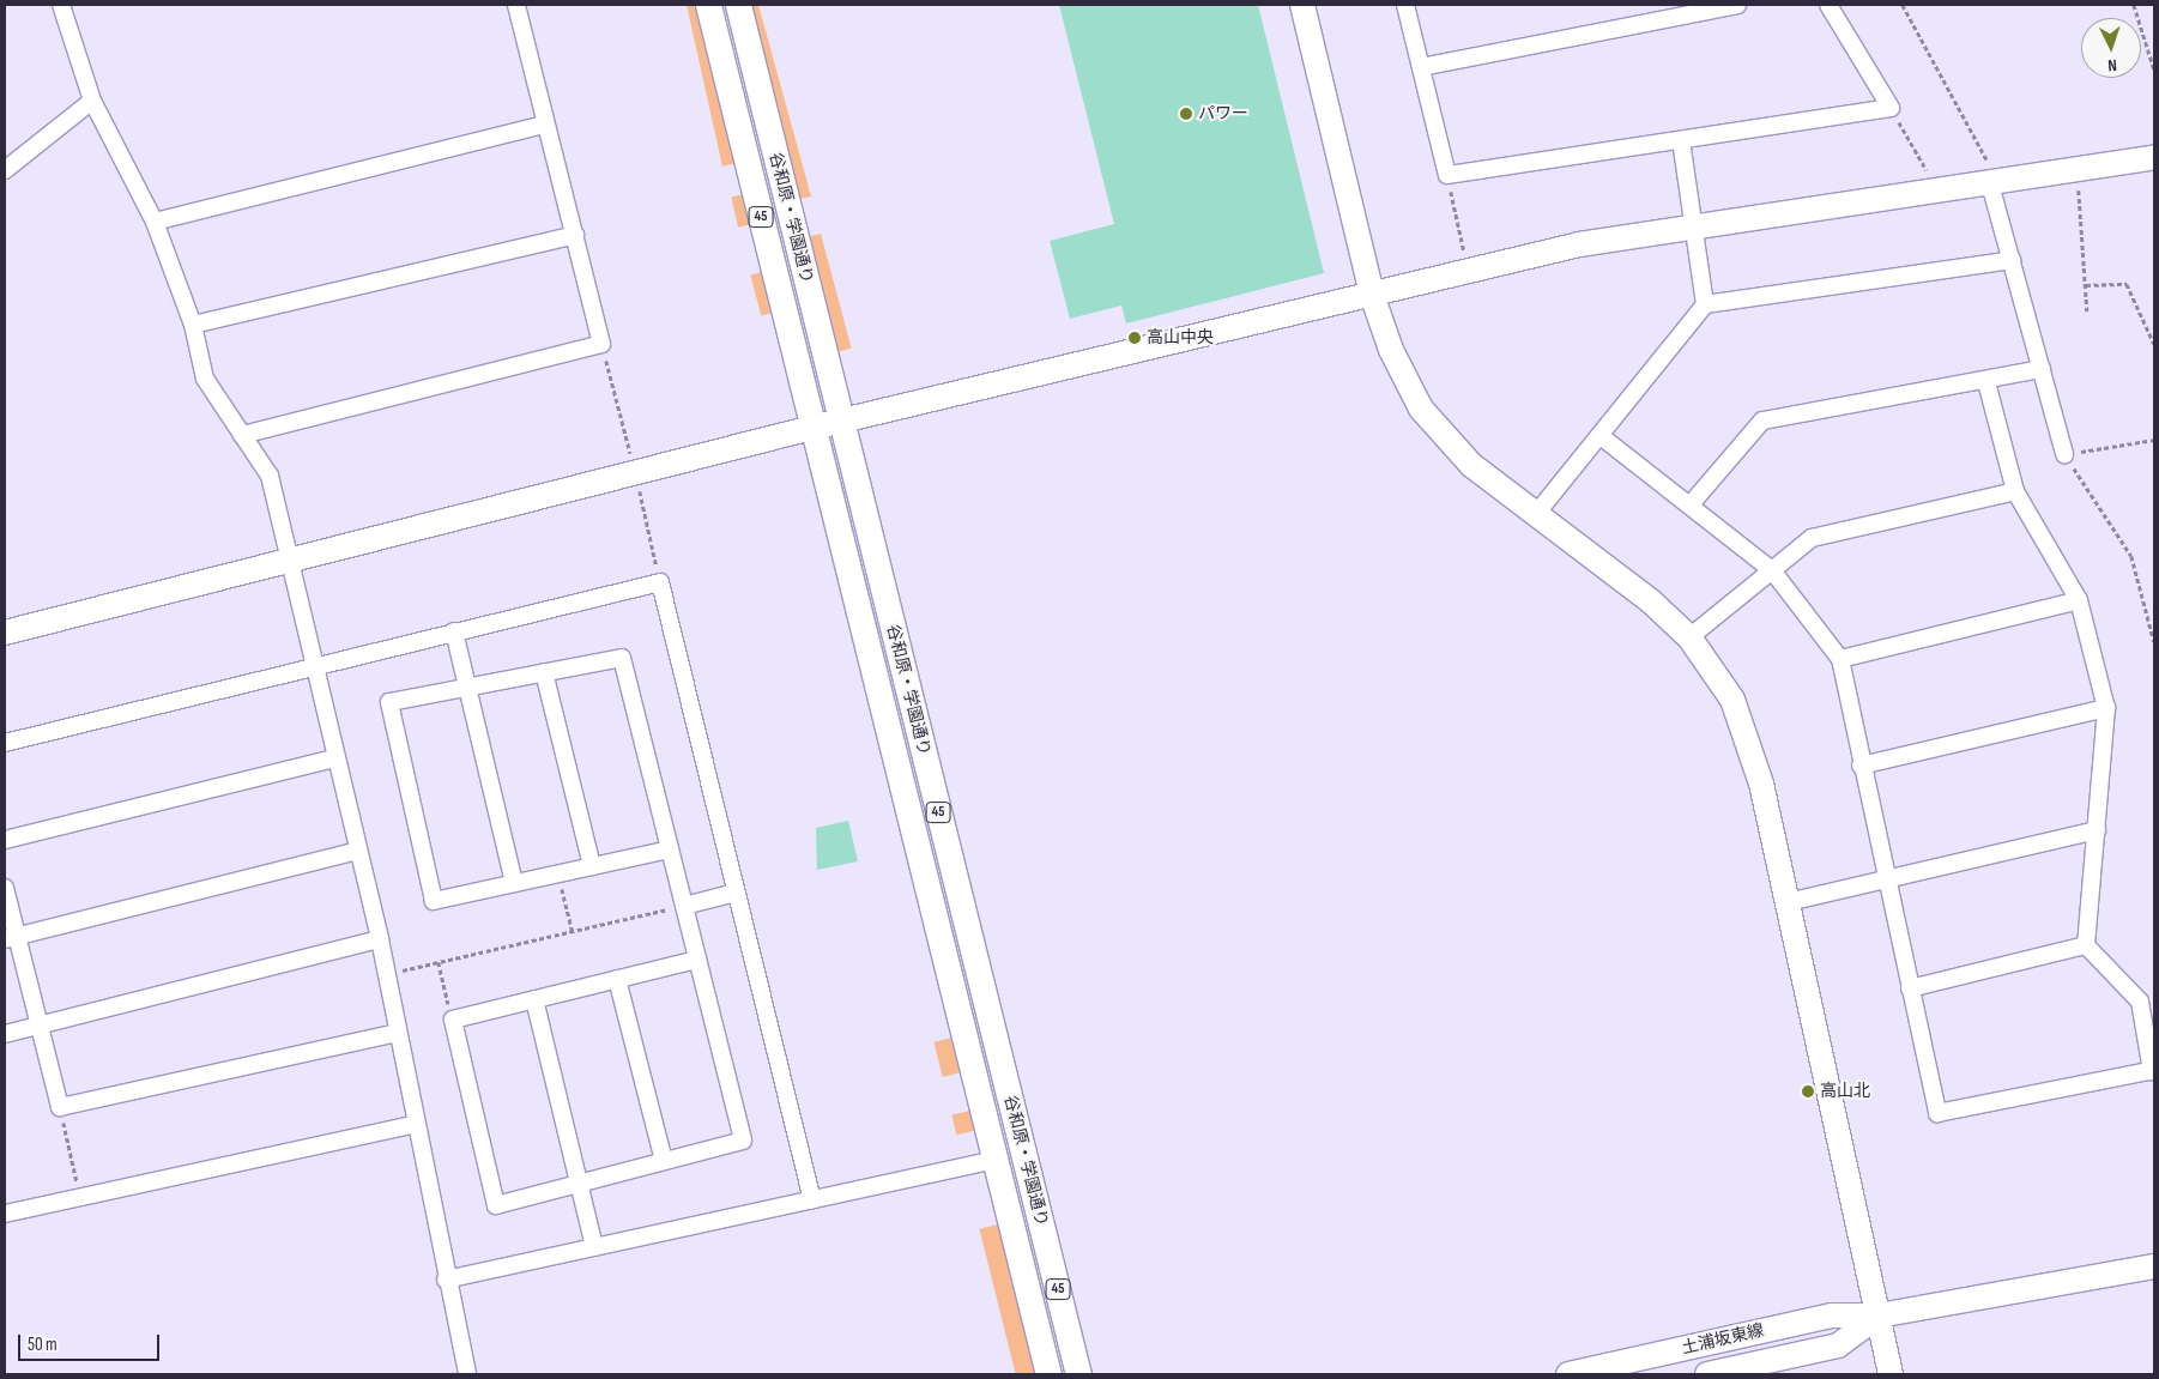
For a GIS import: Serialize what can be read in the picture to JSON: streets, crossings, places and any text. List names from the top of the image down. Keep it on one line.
{"streets":{"main road":["45","谷和原・学園通り"],"street":["土浦坂東線"]},"places":["パワー","高山中央","高山北"],"scale_bar":"50 m","north":"bottom"}
